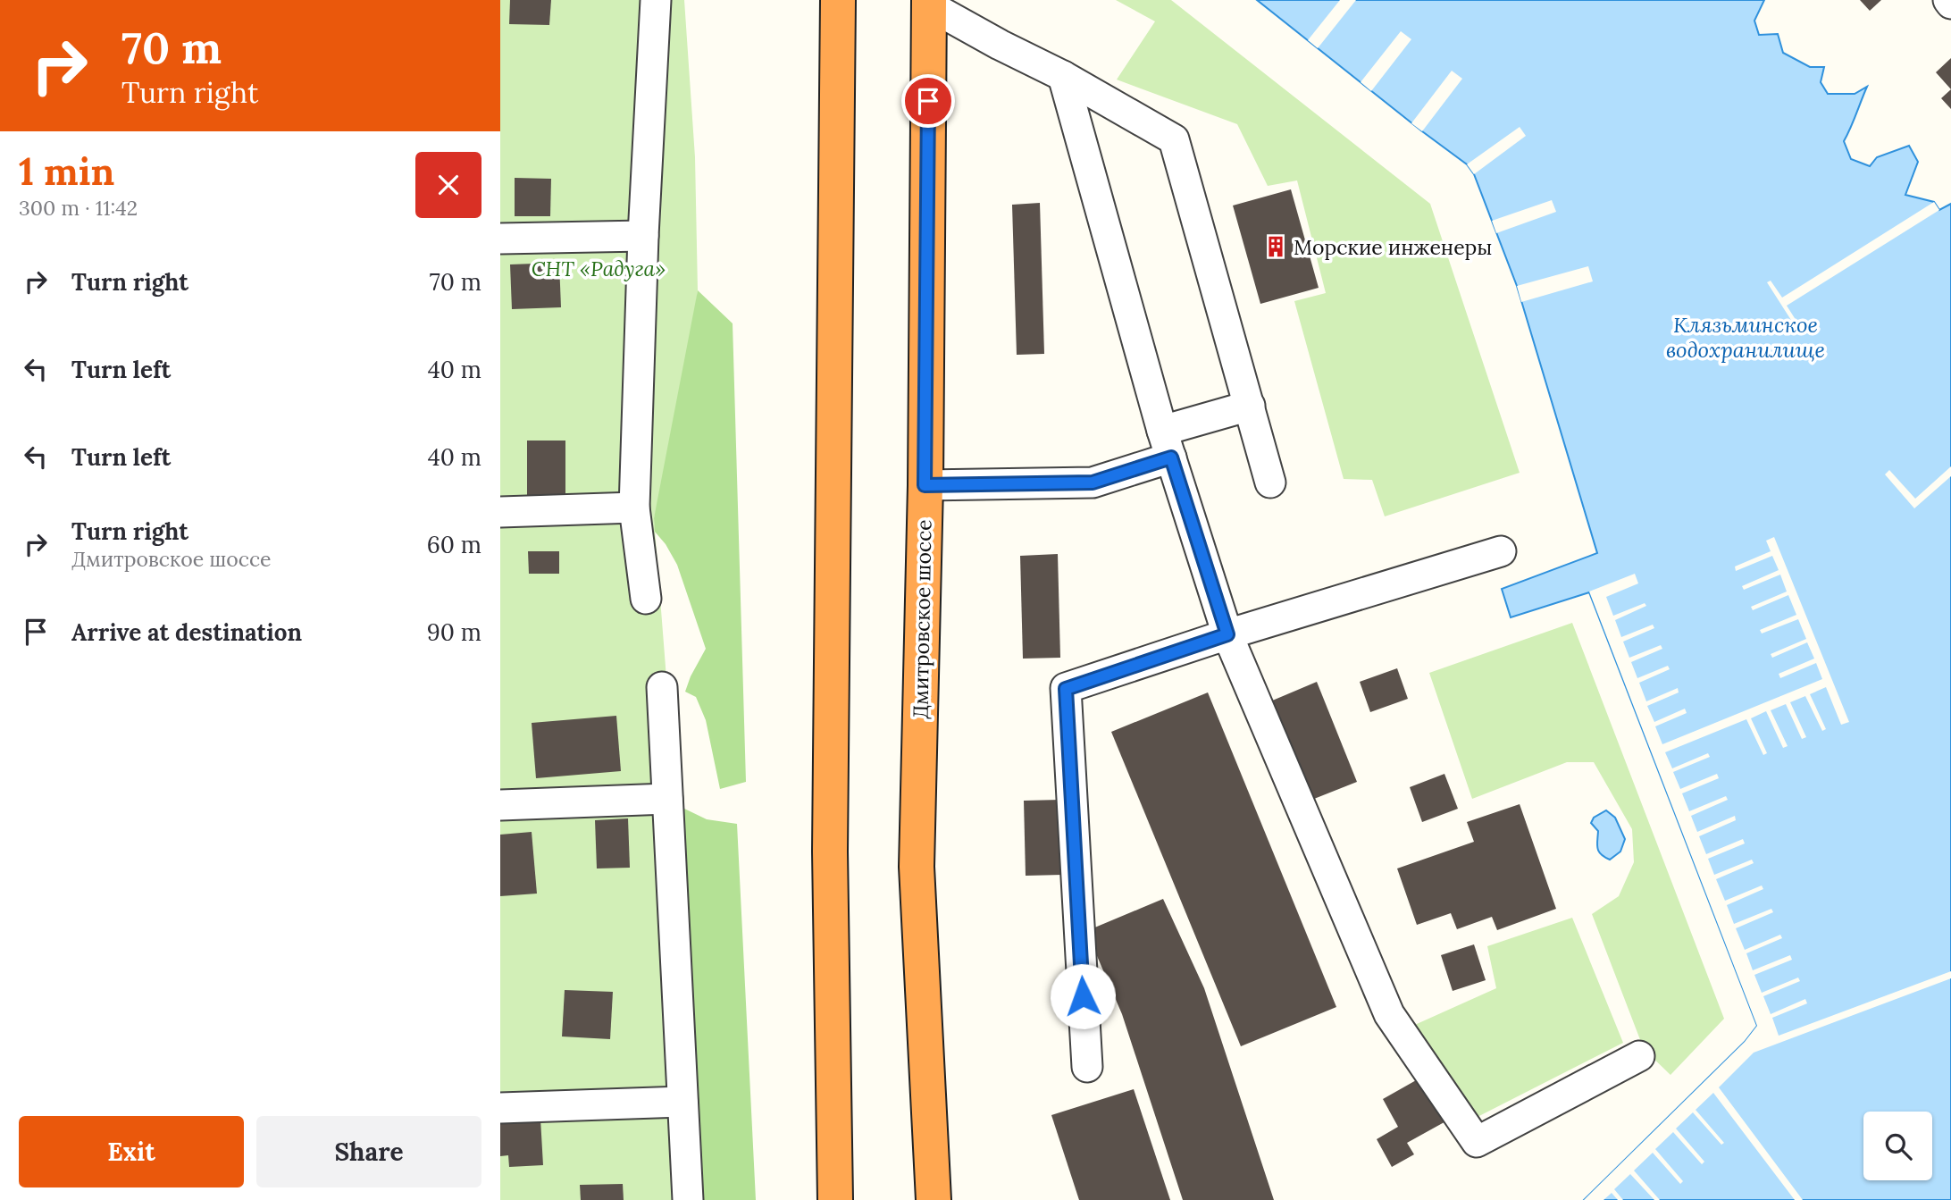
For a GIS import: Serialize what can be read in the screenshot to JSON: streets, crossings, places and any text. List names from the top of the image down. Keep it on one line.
{"streets":{"highway":["Дмитровское шоссе"]},"water":["Клязьминское водохранилище"],"parks":["СНТ «Радуга»"],"places":{"building":["Морские инженеры"]},"page":{"turn":["70 m","Turn right"],"heading":["1 min","300 m · 11:42"],"list":[{"name":"Turn right","value":"70 m"},{"name":"Turn left","value":"40 m"},{"name":"Turn left","value":"40 m"},{"name":"Turn right","note":"Дмитровское шоссе","value":"60 m"},{"name":"Arrive at destination","value":"90 m"}],"buttons":["Exit","Share"]}}
